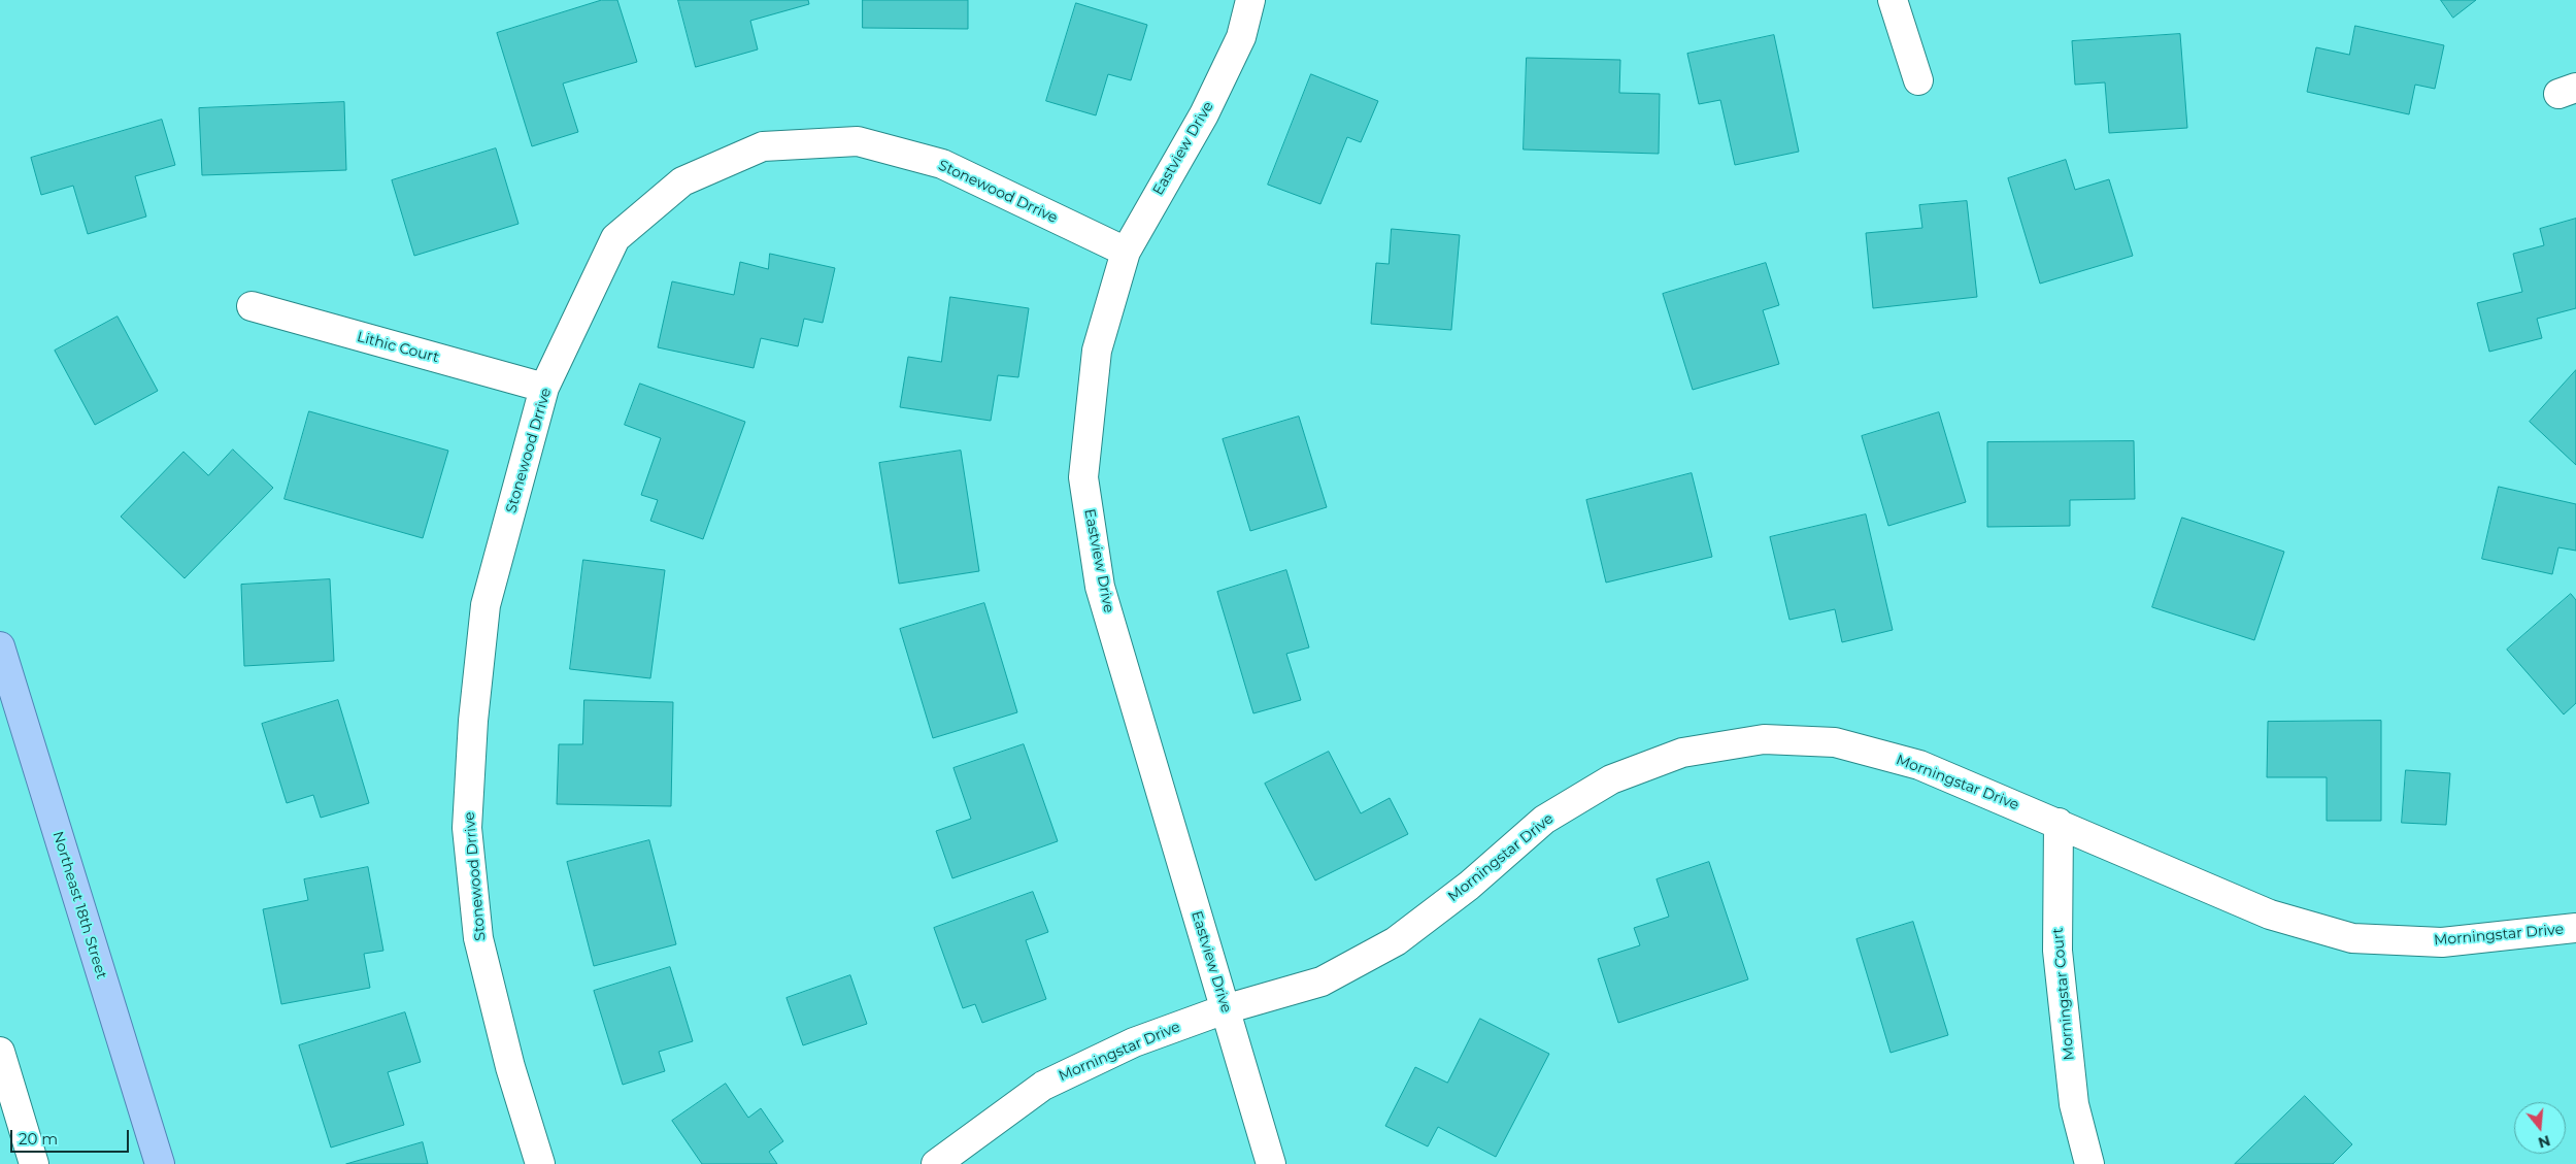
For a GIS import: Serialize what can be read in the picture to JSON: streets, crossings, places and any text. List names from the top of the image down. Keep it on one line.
{"streets":{"main road":["Northeast 18th Street"],"street":["Eastview Drive","Stonewood Drrive","Lithic Court","Morningstar Drive","Morningstar Court"]},"crossings":[["Eastview Drive","Stonewood Drrive"],["Eastview Drive","Morningstar Drive"],["Stonewood Drrive","Lithic Court"],["Morningstar Drive","Morningstar Court"]],"scale_bar":"20 m","north":"bottom"}
